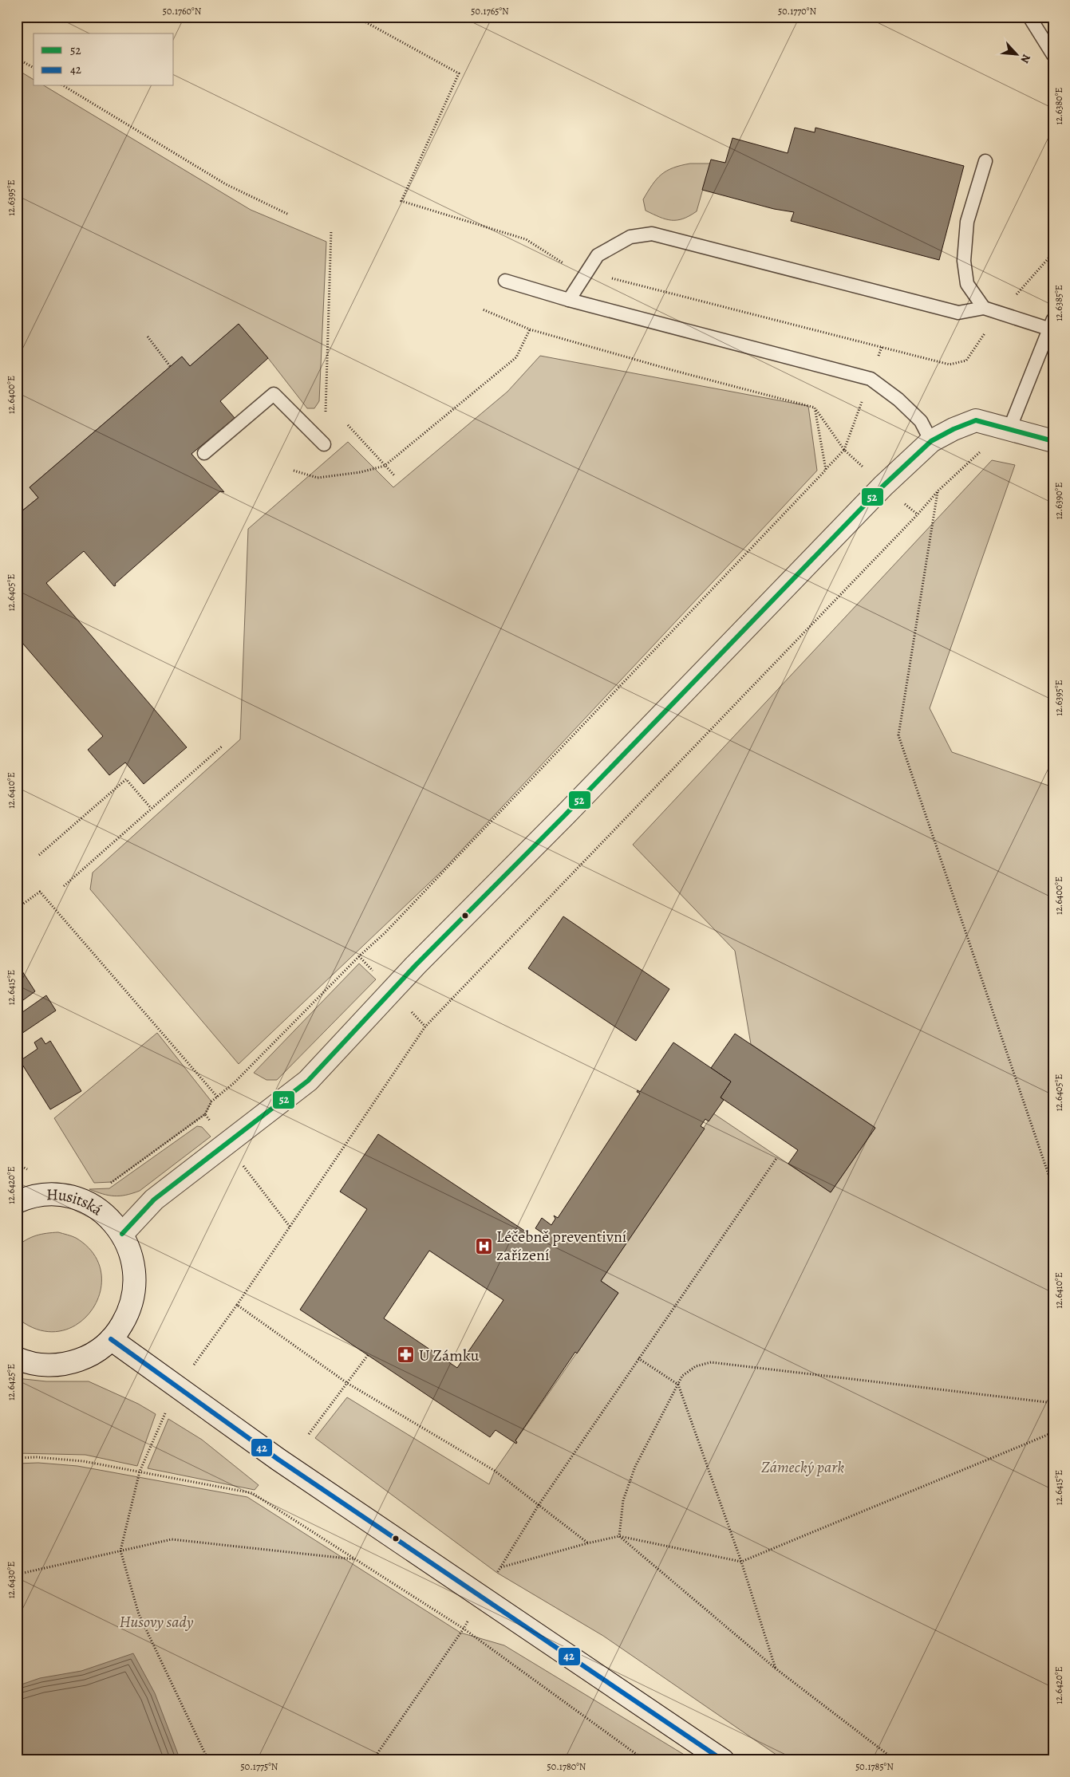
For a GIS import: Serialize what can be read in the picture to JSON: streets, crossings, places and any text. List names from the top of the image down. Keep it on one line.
{"streets":{"street":["Husitská"]},"parks":["Zámecký park","Husovy sady"],"places":{"hospital":["Léčebně preventivní zařízení"],"pharmacy":["U Zámku"]},"lines":["transit line 52","transit line 42"],"legend":["52","42"],"north":"bottom right","coordinates":["50.1760°N","50.1765°N","50.1770°N","12.6380°E","12.6395°E","12.6385°E","12.6400°E","12.6390°E","12.6405°E","12.6410°E","12.6415°E","12.6420°E","12.6425°E","12.6430°E","50.1775°N","50.1780°N","50.1785°N"]}
